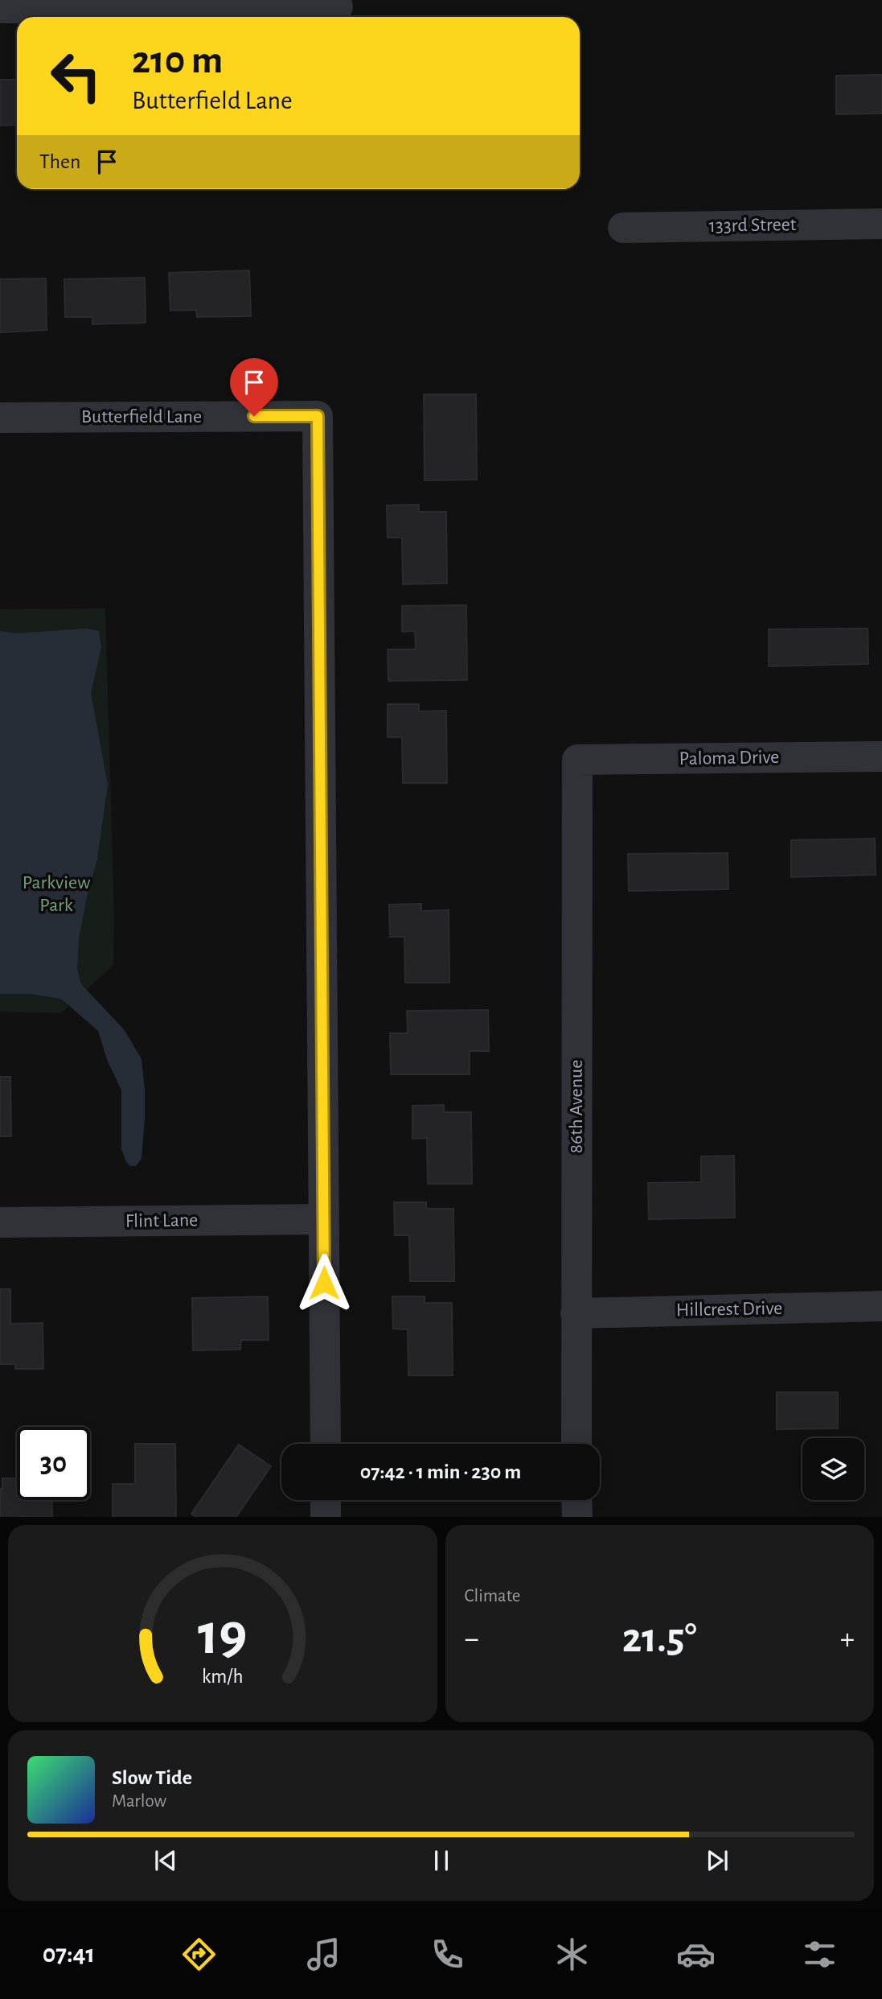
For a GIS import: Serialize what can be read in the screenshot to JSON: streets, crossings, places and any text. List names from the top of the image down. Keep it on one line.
{"streets":{"street":["133rd Street","Butterfield Lane","Paloma Drive","86th Avenue","Flint Lane","Hillcrest Drive"]},"crossings":[["Butterfield Lane","Flint Lane"],["Paloma Drive","86th Avenue"],["86th Avenue","Hillcrest Drive"]],"parks":["Parkview Park"],"page":{"turn":["210 m","Butterfield Lane"],"then":"Then","limit":"30","trip":"07:42 · 1 min · 230 m","tile":"Climate","heat":["−","21.5°","+"],"song":["Slow Tide","Marlow"],"tabs":"07:41","gauge":["19","km/h"]}}
